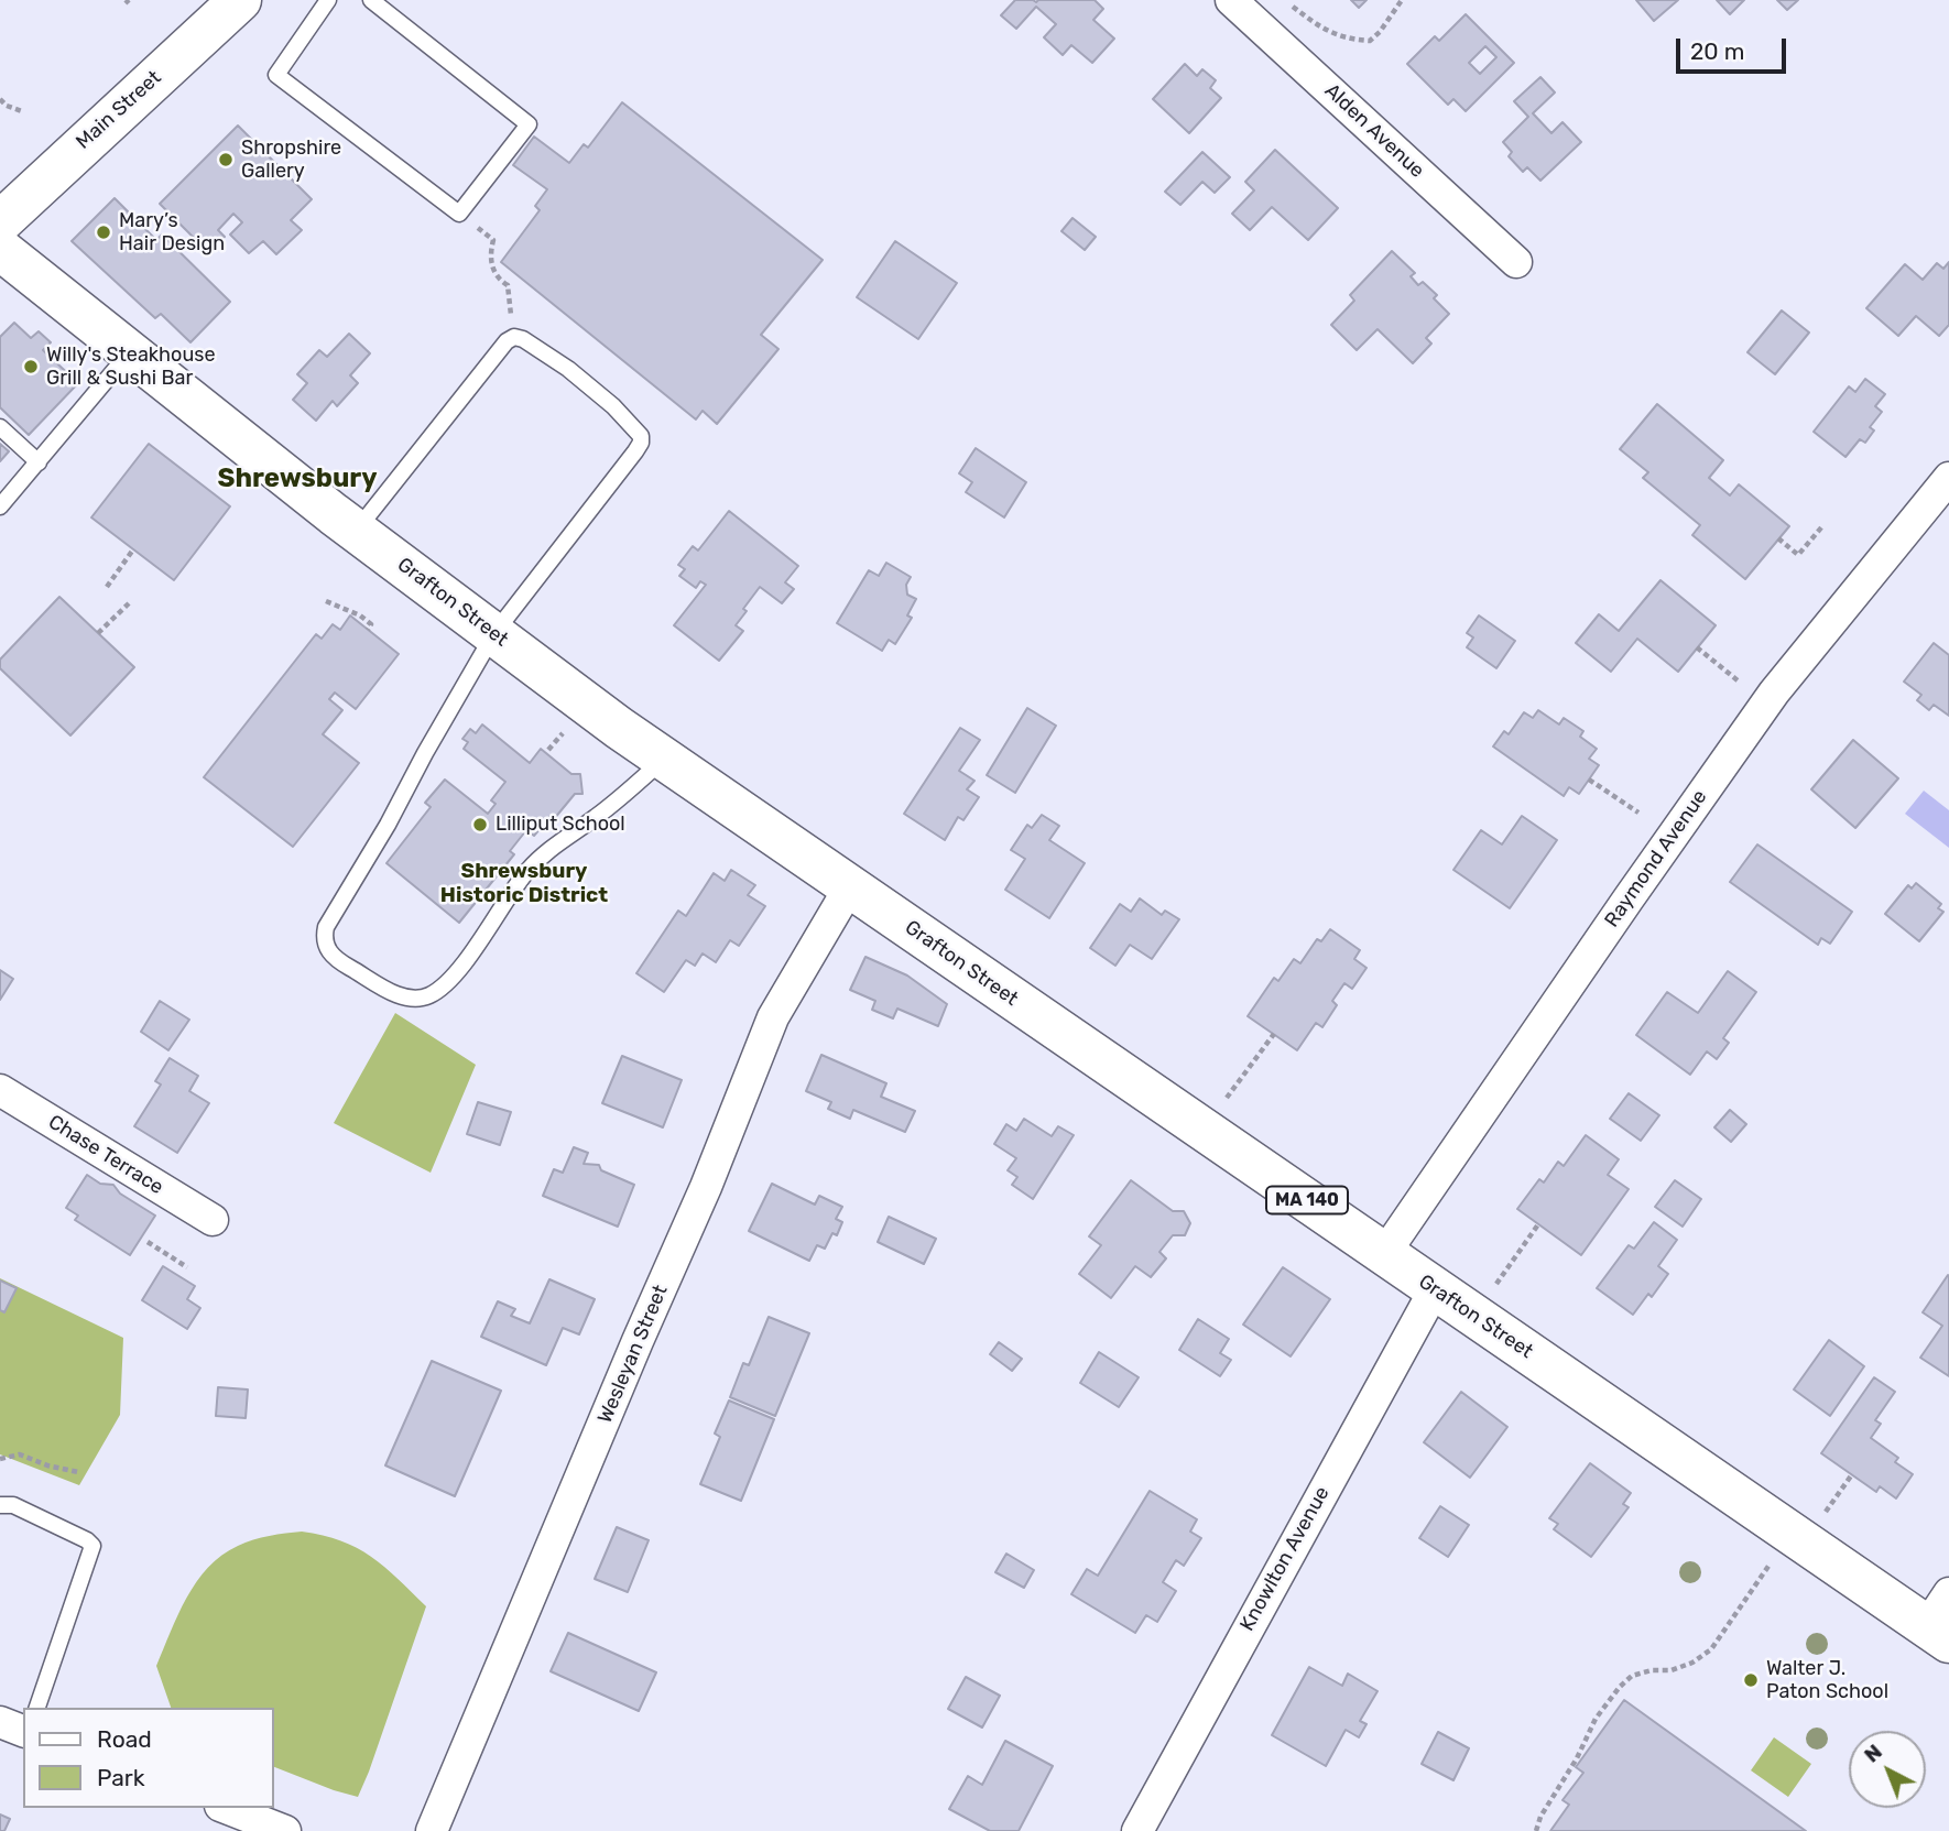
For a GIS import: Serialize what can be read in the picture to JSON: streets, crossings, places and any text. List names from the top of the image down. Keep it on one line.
{"streets":{"main road":["Main Street","Grafton Street","MA 140"],"street":["Alden Avenue","Raymond Avenue","Chase Terrace","Wesleyan Street","Knowlton Avenue"]},"crossings":[["Grafton Street","Raymond Avenue"],["Grafton Street","Wesleyan Street"],["Grafton Street","Knowlton Avenue"]],"districts":["Shrewsbury","Shrewsbury Historic District"],"places":["Shropshire Gallery","Mary’s Hair Design","Willy's Steakhouse Grill & Sushi Bar","Lilliput School","Walter J. Paton School"],"legend":["Road","Park"],"scale_bar":"20 m","north":"top left"}
